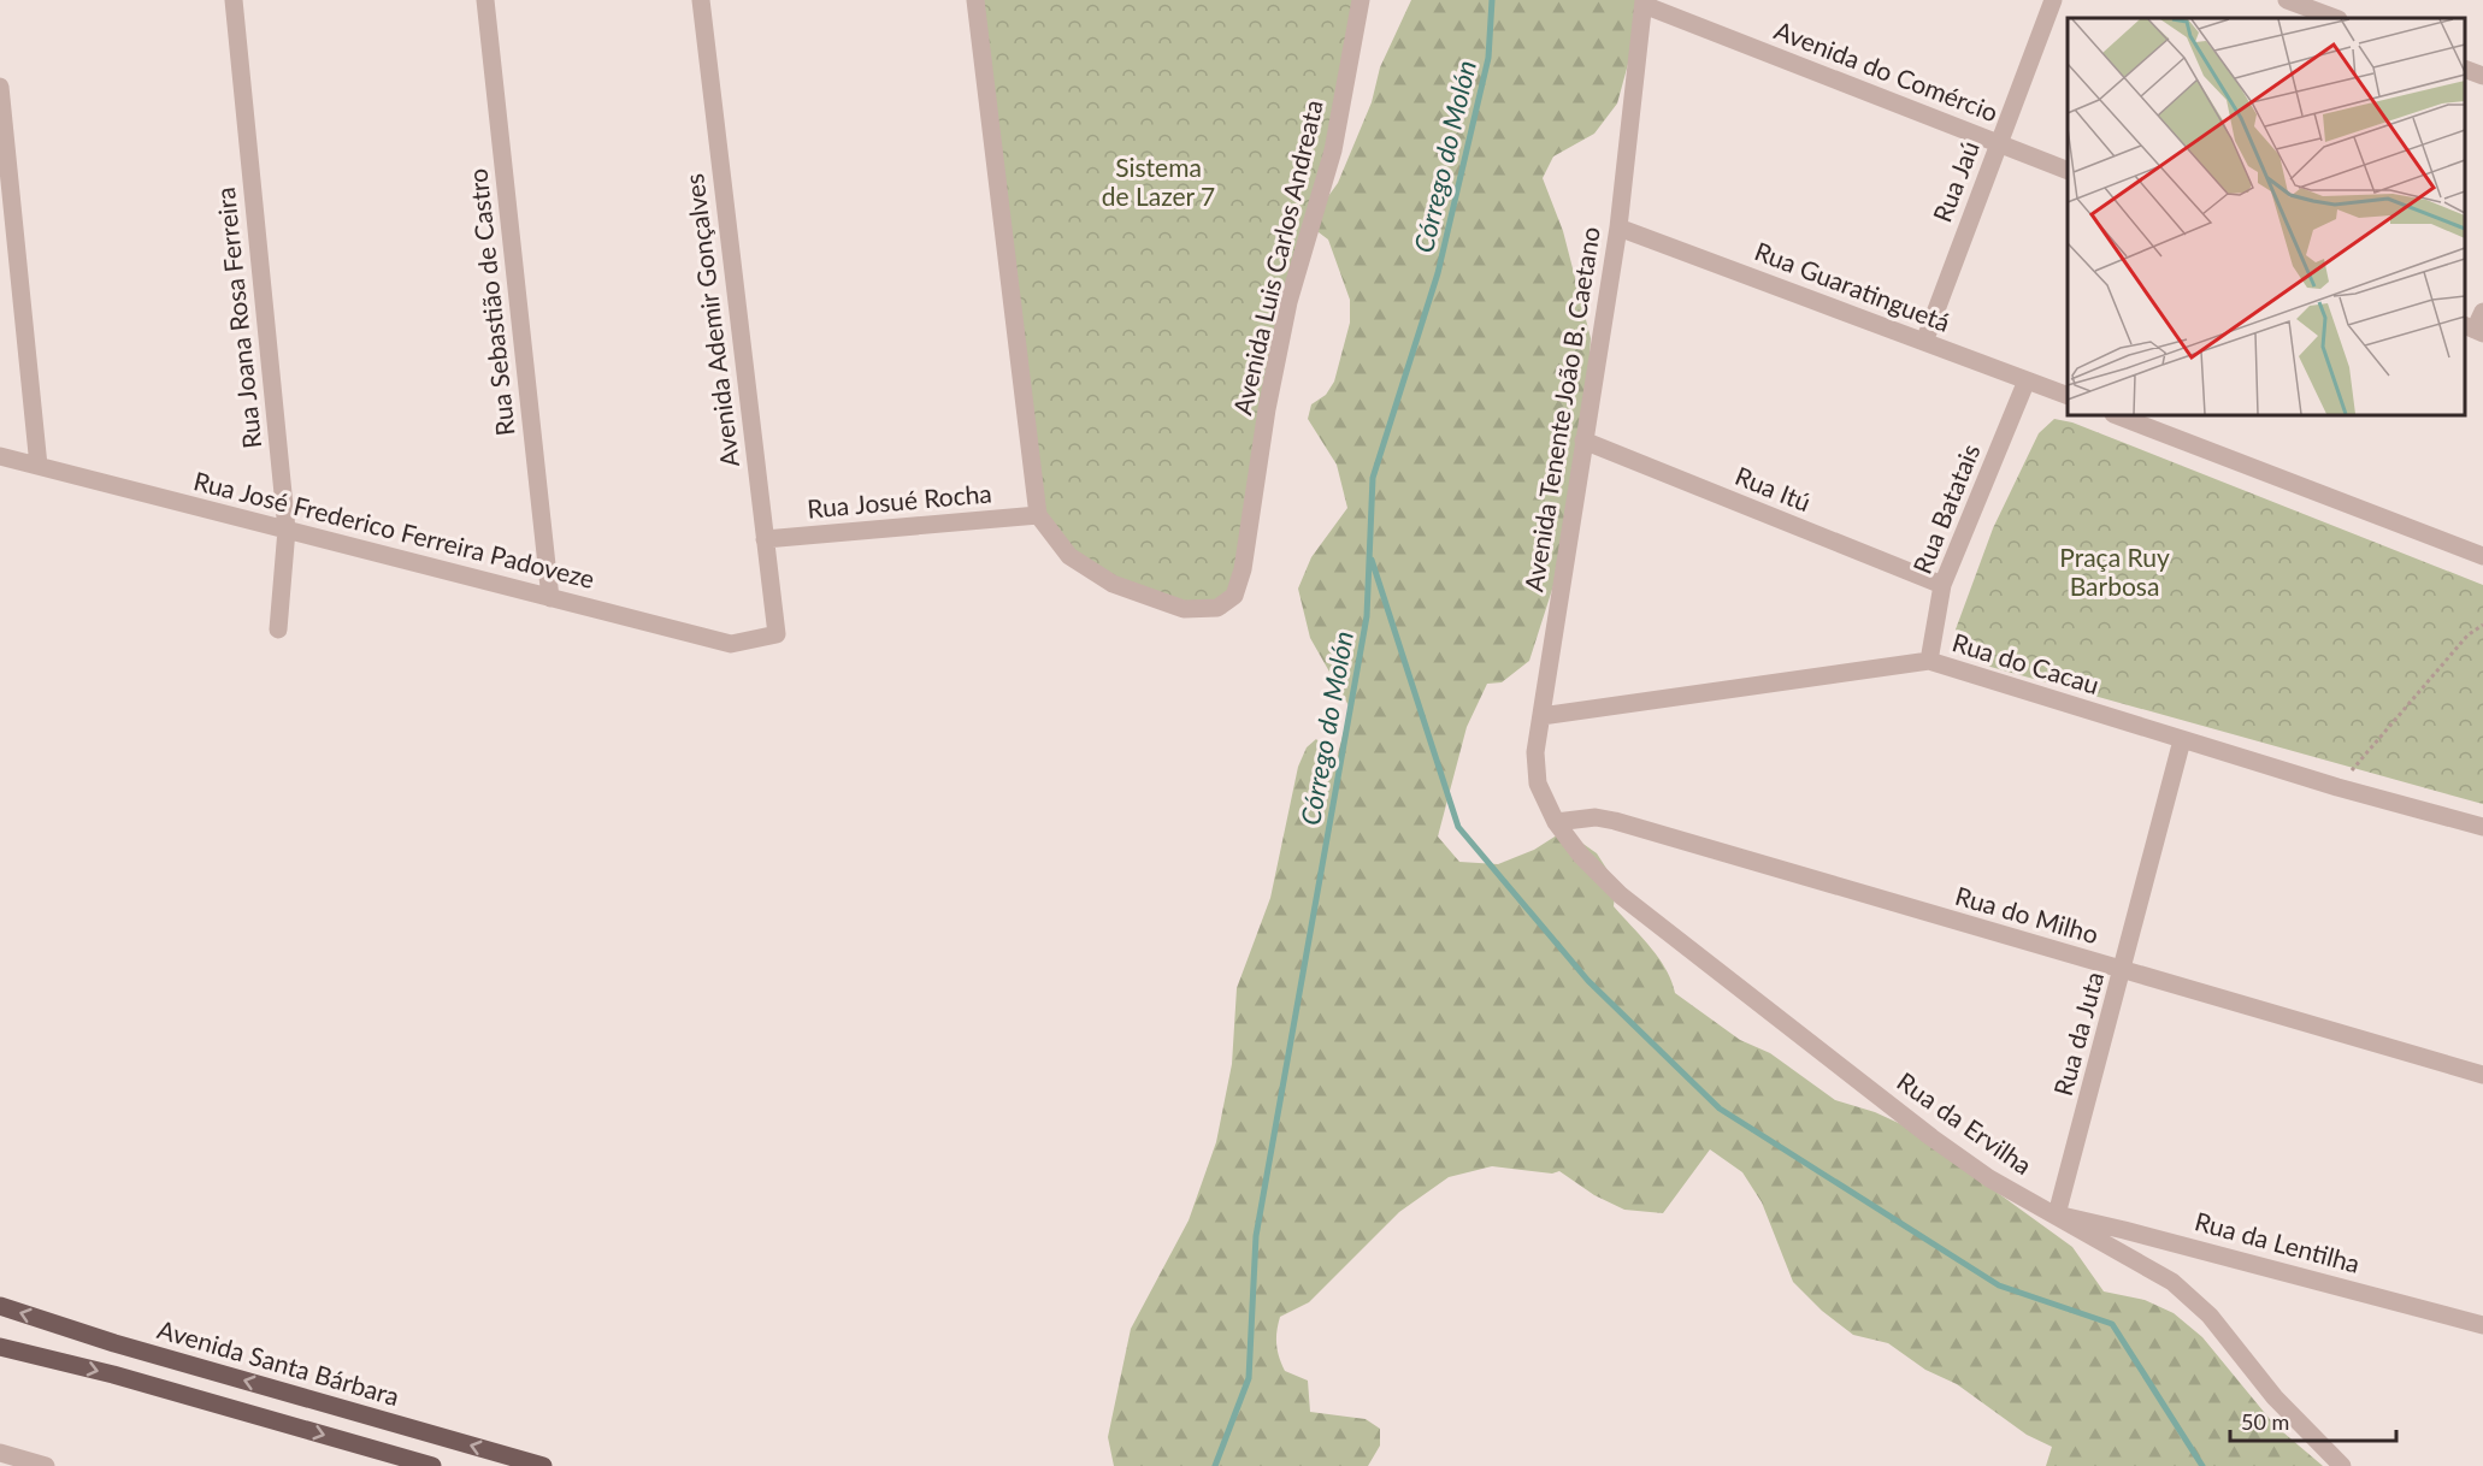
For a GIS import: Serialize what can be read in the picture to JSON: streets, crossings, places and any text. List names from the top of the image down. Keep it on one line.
{"streets":{"main road":["Avenida Santa Bárbara"],"street":["Avenida do Comércio","Rua Jaú","Avenida Luis Carlos Andreata","Rua Guaratinguetá","Rua Sebastião de Castro","Rua Joana Rosa Ferreira","Avenida Ademir Gonçalves","Avenida Tenente João B. Caetano","Rua Itú","Rua Josué Rocha","Rua Batatais","Rua José Frederico Ferreira Padoveze","Rua do Cacau","Rua do Milho","Rua da Juta","Rua da Ervilha","Rua da Lentilha"]},"crossings":[["Avenida do Comércio","Rua Jaú"],["Avenida do Comércio","Avenida Tenente João B. Caetano"],["Rua Jaú","Rua Guaratinguetá"],["Avenida Luis Carlos Andreata","Rua Josué Rocha"],["Rua Guaratinguetá","Avenida Tenente João B. Caetano"],["Rua Guaratinguetá","Rua Batatais"],["Rua Sebastião de Castro","Rua José Frederico Ferreira Padoveze"],["Rua Joana Rosa Ferreira","Rua José Frederico Ferreira Padoveze"],["Avenida Ademir Gonçalves","Rua Josué Rocha"],["Avenida Ademir Gonçalves","Rua José Frederico Ferreira Padoveze"],["Avenida Tenente João B. Caetano","Rua Itú"],["Avenida Tenente João B. Caetano","Rua do Cacau"],["Avenida Tenente João B. Caetano","Rua do Milho"],["Avenida Tenente João B. Caetano","Rua da Ervilha"],["Rua Itú","Rua Batatais"],["Rua Batatais","Rua do Cacau"],["Rua do Cacau","Rua da Juta"],["Rua do Milho","Rua da Juta"],["Rua do Milho","Rua da Ervilha"],["Rua da Juta","Rua da Ervilha"],["Rua da Juta","Rua da Lentilha"],["Rua da Ervilha","Rua da Lentilha"]],"water":["Córrego do Molón"],"parks":["Sistema de Lazer 7","Praça Ruy Barbosa"],"scale_bar":"50 m"}
